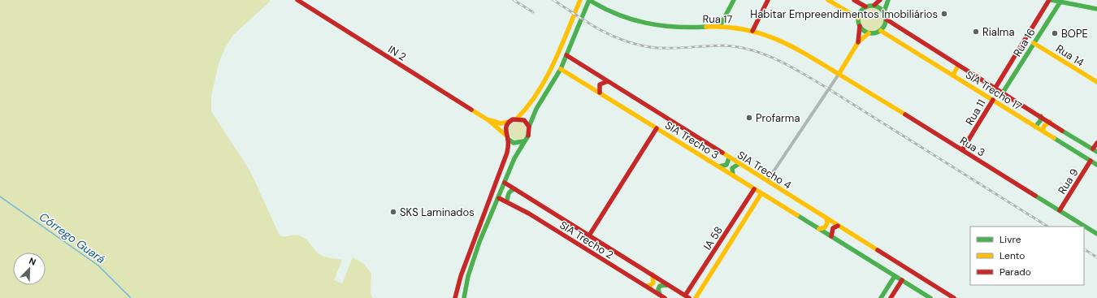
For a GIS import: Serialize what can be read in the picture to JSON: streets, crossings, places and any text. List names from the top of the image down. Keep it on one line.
{"streets":{"main road":["Rua 17","Rua 16","IN 2","Rua 14","SIA Trecho 17","Rua 11","SIA Trecho 3","Rua 3","SIA Trecho 4","Rua 9","IA 58","SIA Trecho 2"]},"crossings":[["Rua 17","Rua 3"],["Rua 16","Rua 14"],["Rua 16","SIA Trecho 17"],["SIA Trecho 17","Rua 11"],["SIA Trecho 17","Rua 9"],["Rua 11","Rua 3"],["SIA Trecho 3","IA 58"],["Rua 3","Rua 9"]],"water":["Córrego Guará"],"places":["Habitar Empreendimentos Imobiliários","Rialma","BOPE","Profarma","SKS Laminados"],"legend":["Livre","Lento","Parado"],"north":"top right"}
